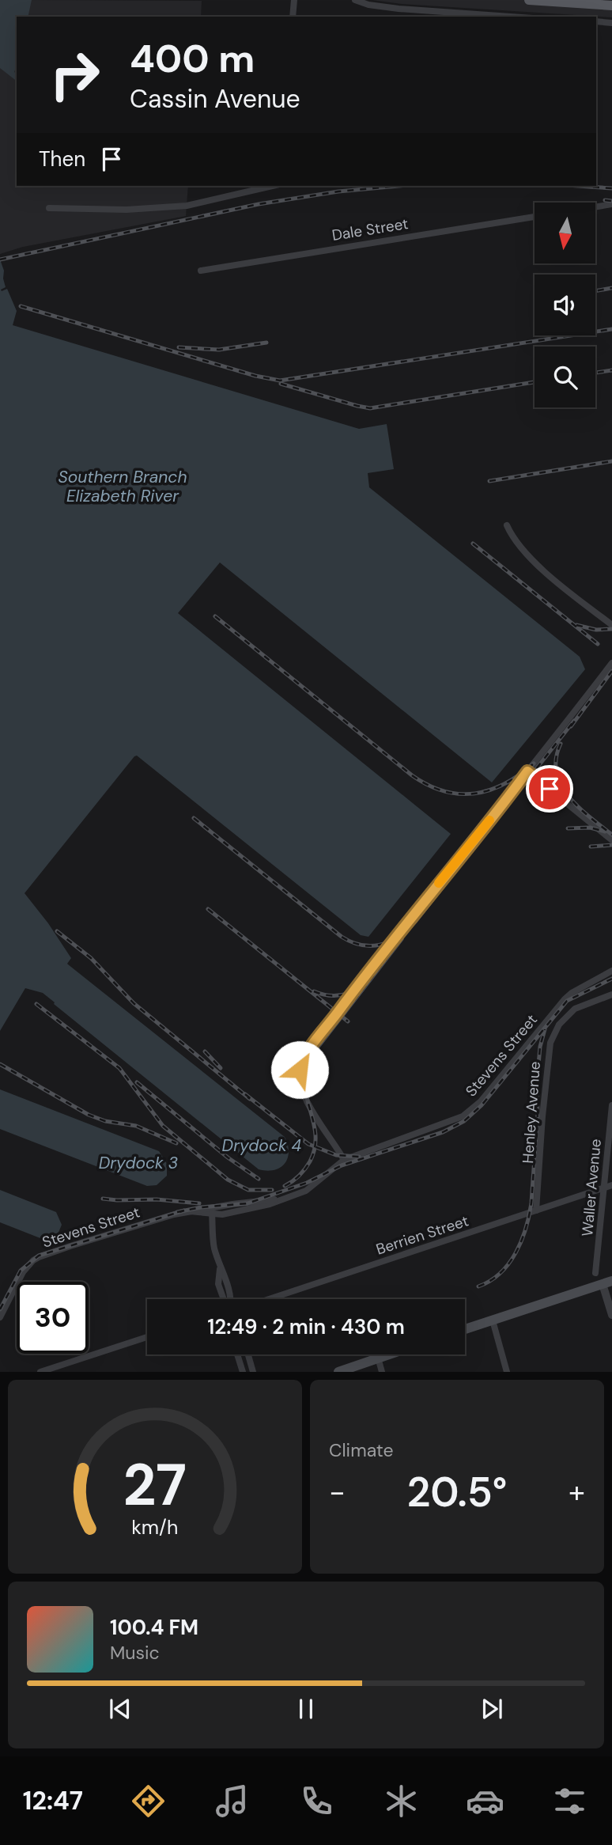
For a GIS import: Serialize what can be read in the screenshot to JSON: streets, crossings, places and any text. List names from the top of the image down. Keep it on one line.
{"streets":{"street":["Dale Street","Stevens Street","Henley Avenue","Waller Avenue","Berrien Street"]},"crossings":[["Henley Avenue","Berrien Street"],["Waller Avenue","Berrien Street"]],"water":["Southern Branch Elizabeth River","Drydock 4","Drydock 3"],"north":"bottom","page":{"turn":["400 m","Cassin Avenue"],"then":"Then","limit":"30","trip":"12:49 · 2 min · 430 m","tile":"Climate","heat":["−","20.5°","+"],"song":["100.4 FM","Music"],"tabs":"12:47","gauge":["27","km/h"]}}
